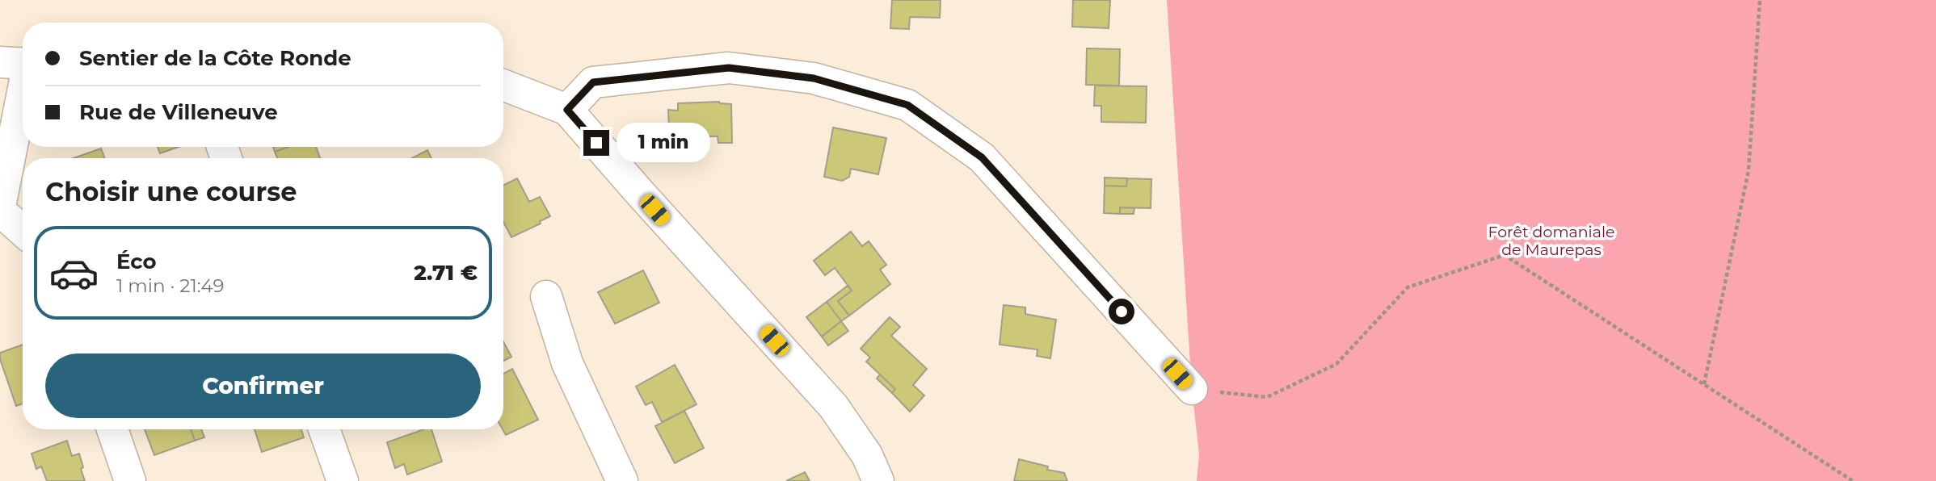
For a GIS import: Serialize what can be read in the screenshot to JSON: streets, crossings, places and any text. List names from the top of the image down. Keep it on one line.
{"parks":["Forêt domaniale de Maurepas"],"page":{"banner":["Sentier de la Côte Ronde","Rue de Villeneuve"],"bubble":"1 min","heading":"Choisir une course","list":[{"name":"Éco","note":"1 min · 21:49","value":"2.71 €"}],"buttons":"Confirmer"}}
